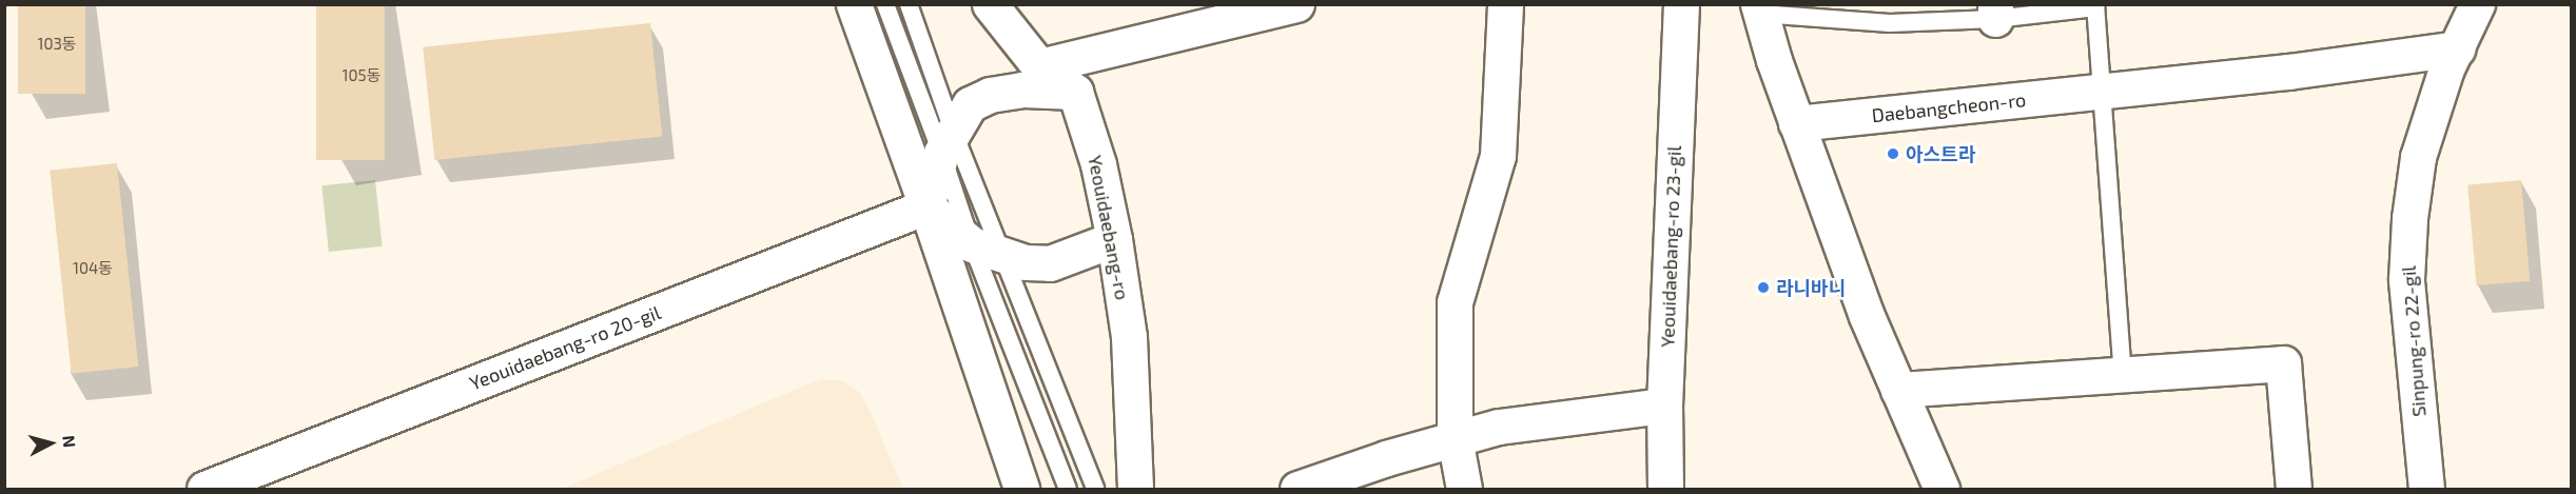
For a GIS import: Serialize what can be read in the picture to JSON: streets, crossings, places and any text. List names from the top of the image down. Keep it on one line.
{"streets":{"street":["Daebangcheon-ro","Yeouidaebang-ro","Yeouidaebang-ro 23-gil","Sinpung-ro 22-gil","Yeouidaebang-ro 20-gil"]},"crossings":[["Yeouidaebang-ro","Yeouidaebang-ro 20-gil"]],"places":["아스트라","라니바니"],"house_numbers":["103동","105동","104동"],"north":"right"}
